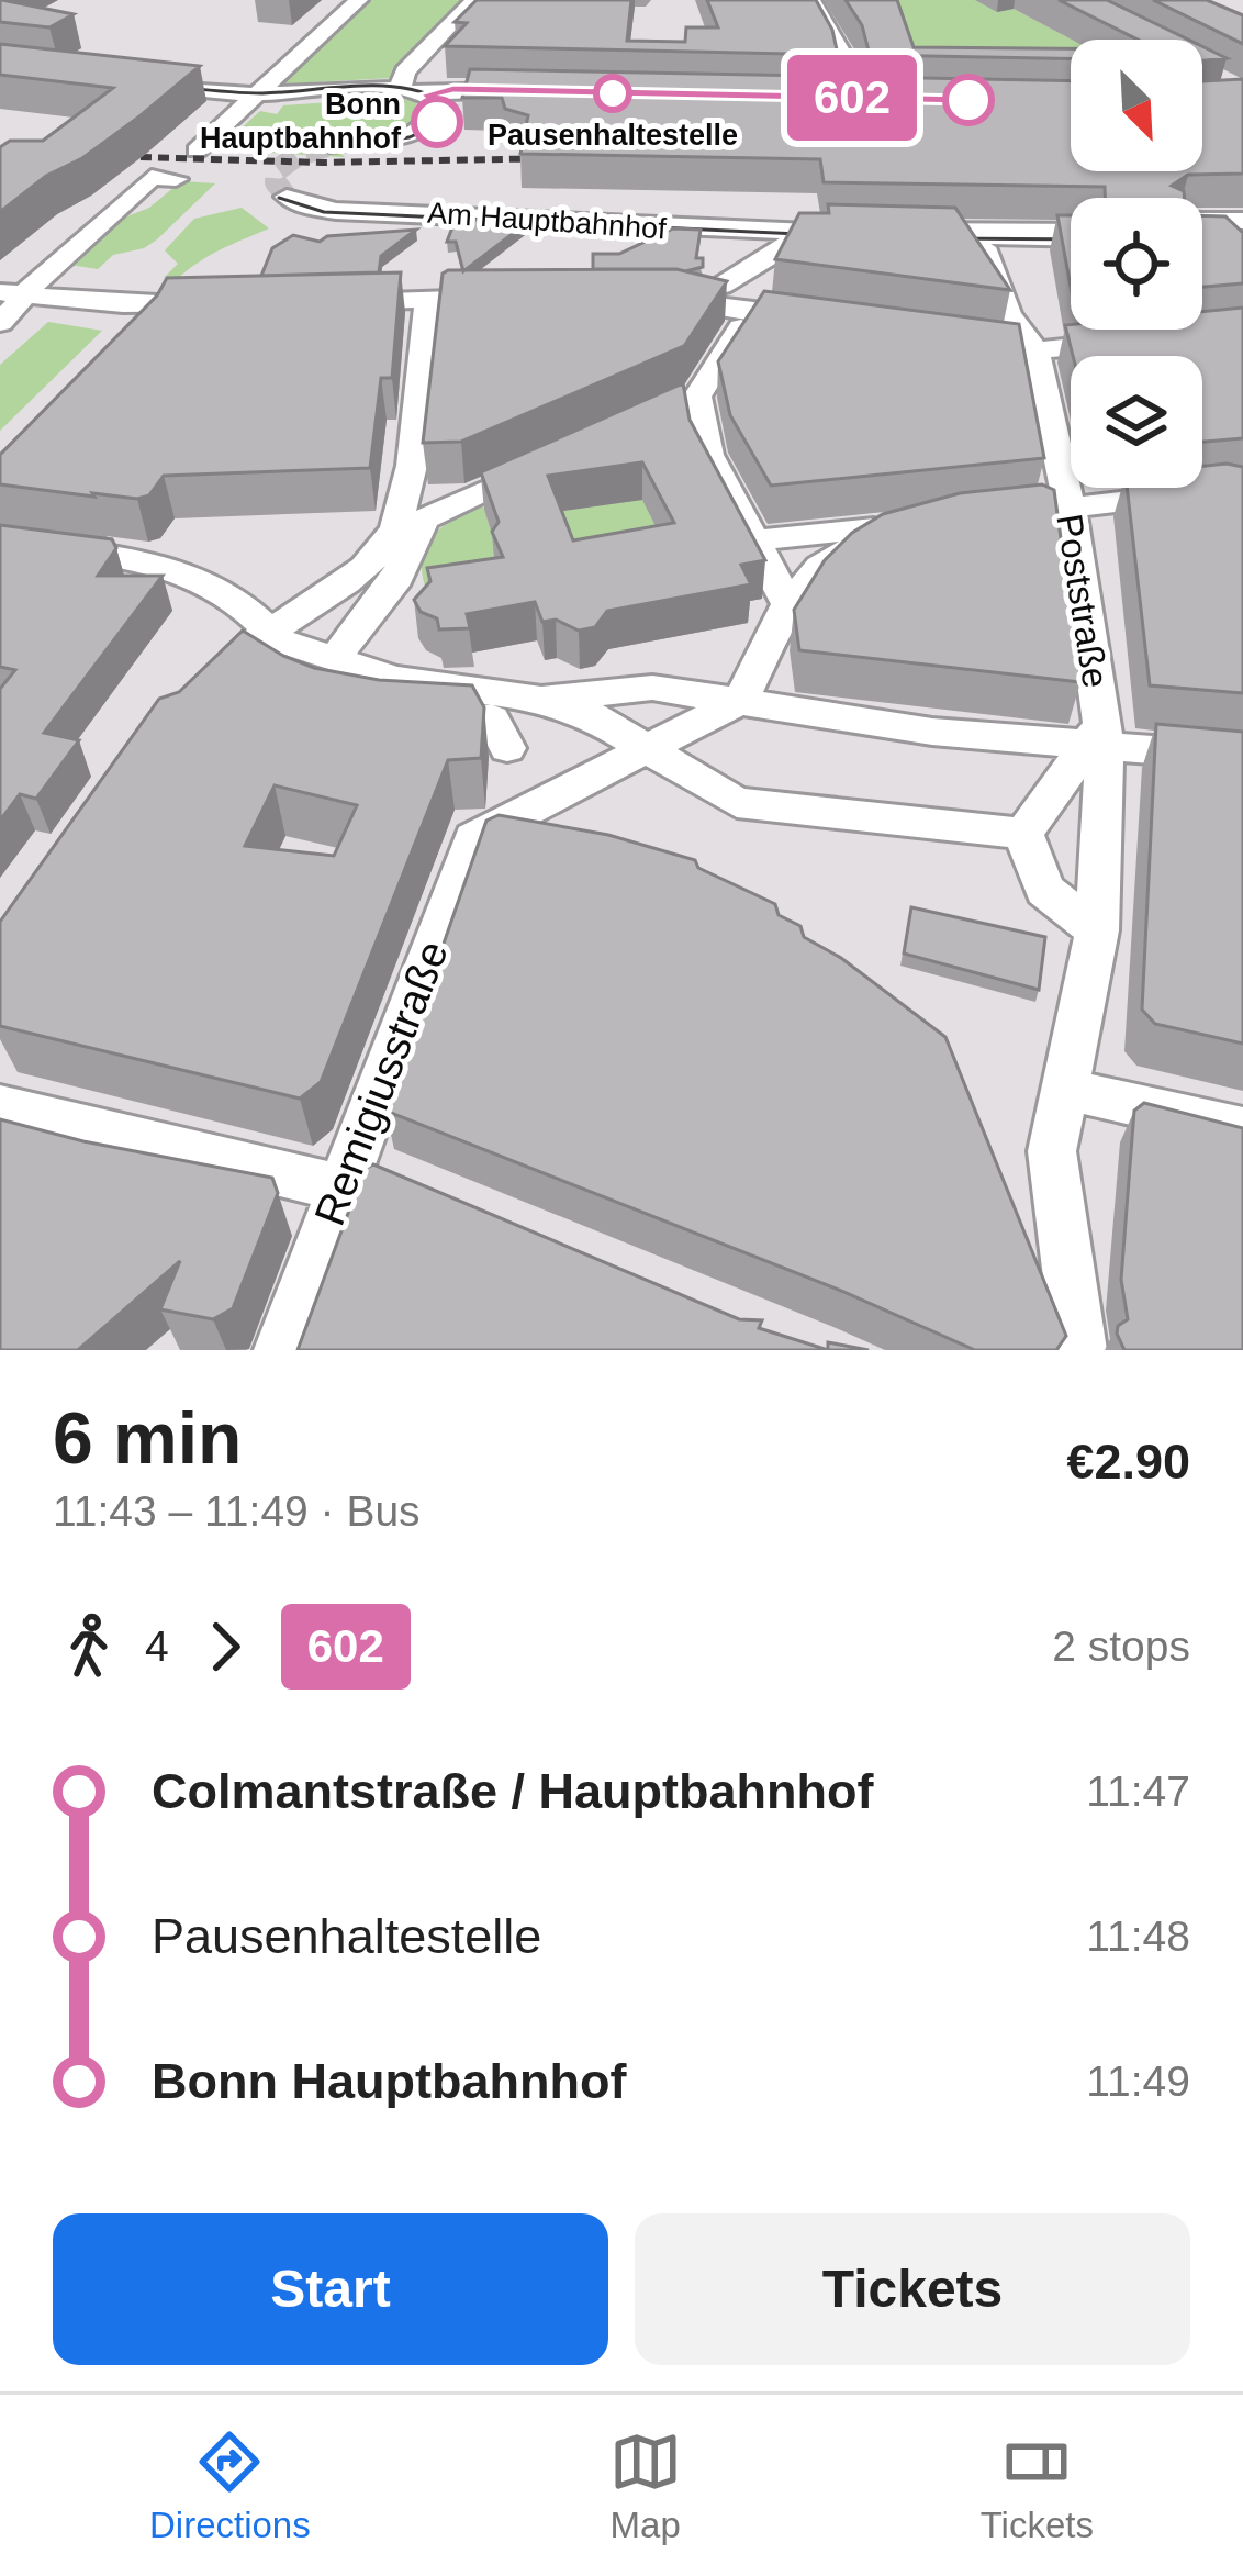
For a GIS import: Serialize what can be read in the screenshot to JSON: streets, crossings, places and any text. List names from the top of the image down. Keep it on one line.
{"streets":{"street":["Am Hauptbahnhof","Poststraße","Remigiusstraße"]},"places":["Pausenhaltestelle","Bonn Hauptbahnhof"],"lines":["bus line 602"],"north":"bottom right","page":{"on_map":"602","heading":["6 min","11:43 – 11:49 · Bus","€2.90"],"legs":["4","602","2 stops"],"list":[{"name":"Colmantstraße / Hauptbahnhof","value":"11:47"},{"name":"Pausenhaltestelle","value":"11:48"},{"name":"Bonn Hauptbahnhof","value":"11:49"}],"buttons":["Start","Tickets"],"tabs":["Directions","Map","Tickets"]}}
